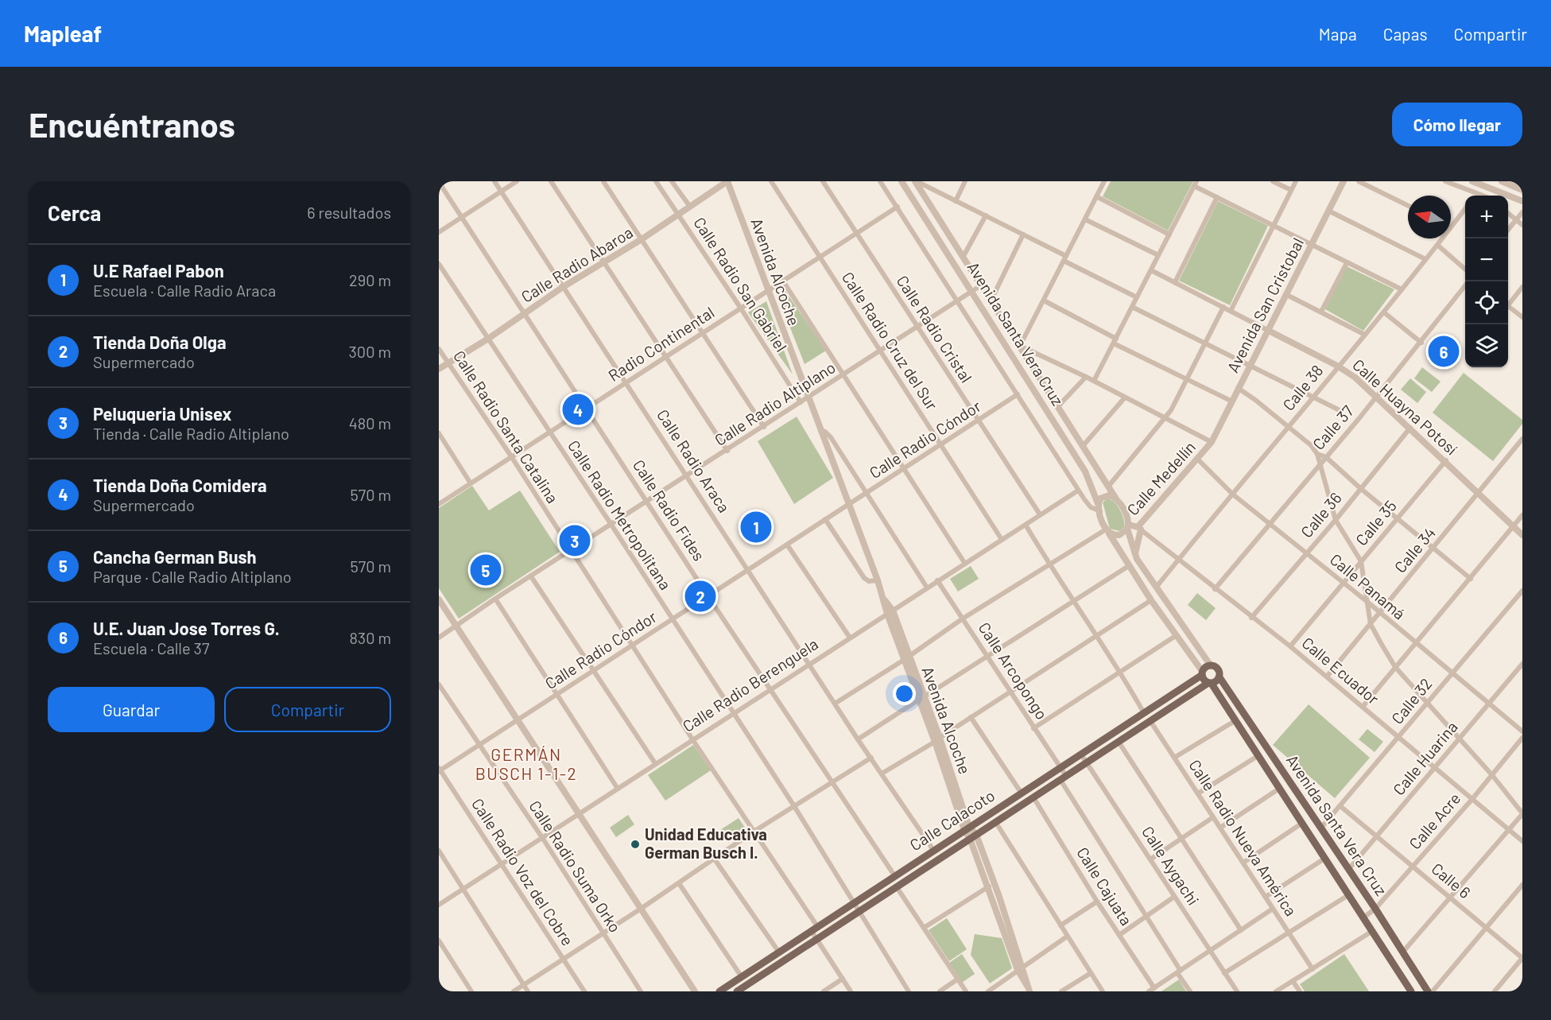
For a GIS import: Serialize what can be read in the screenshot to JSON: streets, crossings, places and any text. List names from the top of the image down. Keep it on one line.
{"streets":{"main road":["Avenida Santa Vera Cruz","Calle Calacoto"],"street":["Calle Radio Abaroa","Avenida Alcoche","Calle Radio San Gabriel","Avenida San Cristobal","Calle Radio Cristal","Calle Radio Cruz del Sur","Radio Continental","Calle 38","Calle Radio Altiplano","Calle Huayna Potosí","Calle Radio Santa Catalina","Calle 37","Calle Radio Cóndor","Calle Radio Araca","Calle Medellín","Calle Radio Fides","Calle Radio Metropolitana","Calle 36","Calle 35","Calle 34","Calle Panamá","Calle Arcopongo","Calle Ecuador","Calle Radio Berenguela","Calle 32","Calle Huarina","Calle Acre","Calle Radio Nueva América","Calle Aygachi","Calle Radio Suma Orko","Calle Radio Voz del Cobre","Calle 6","Calle Cajuata"]},"crossings":[["Calle Radio Abaroa","Avenida Alcoche"],["Calle Radio Abaroa","Calle Radio San Gabriel"],["Calle Radio Abaroa","Calle Radio Santa Catalina"],["Calle Radio Abaroa","Calle Radio Araca"],["Calle Radio Abaroa","Calle Radio Fides"],["Calle Radio Abaroa","Calle Radio Metropolitana"],["Avenida Alcoche","Radio Continental"],["Avenida Alcoche","Calle Radio Altiplano"],["Avenida Alcoche","Calle Radio Cóndor"],["Avenida Alcoche","Calle Radio Berenguela"],["Avenida Alcoche","Calle Calacoto"],["Calle Radio San Gabriel","Radio Continental"],["Calle Radio San Gabriel","Calle Radio Altiplano"],["Avenida San Cristobal","Calle Huayna Potosí"],["Avenida San Cristobal","Calle Medellín"],["Calle Radio Cristal","Radio Continental"],["Calle Radio Cristal","Calle Radio Altiplano"],["Calle Radio Cristal","Calle Radio Cóndor"],["Calle Radio Cristal","Calle Radio Berenguela"],["Avenida Santa Vera Cruz","Calle Radio Altiplano"],["Avenida Santa Vera Cruz","Calle Medellín"],["Avenida Santa Vera Cruz","Calle 32"],["Avenida Santa Vera Cruz","Calle Huarina"],["Avenida Santa Vera Cruz","Calle Calacoto"],["Avenida Santa Vera Cruz","Calle Acre"],["Calle Radio Cruz del Sur","Radio Continental"],["Calle Radio Cruz del Sur","Calle Radio Altiplano"],["Calle Radio Cruz del Sur","Calle Radio Cóndor"],["Calle Radio Cruz del Sur","Calle Radio Berenguela"],["Radio Continental","Calle Radio Santa Catalina"],["Radio Continental","Calle Radio Araca"],["Radio Continental","Calle Radio Fides"],["Radio Continental","Calle Radio Metropolitana"],["Calle 38","Calle Huayna Potosí"],["Calle 38","Calle Panamá"],["Calle 38","Calle Ecuador"],["Calle Radio Altiplano","Calle Radio Santa Catalina"],["Calle Radio Altiplano","Calle Radio Araca"],["Calle Radio Altiplano","Calle Radio Fides"],["Calle Radio Altiplano","Calle Radio Metropolitana"],["Calle Huayna Potosí","Calle 37"],["Calle Huayna Potosí","Calle 36"],["Calle Huayna Potosí","Calle 35"],["Calle Huayna Potosí","Calle 34"],["Calle Radio Santa Catalina","Calle Radio Cóndor"],["Calle Radio Santa Catalina","Calle Radio Berenguela"],["Calle Radio Santa Catalina","Calle Calacoto"],["Calle 37","Calle Panamá"],["Calle 37","Calle Ecuador"],["Calle Radio Cóndor","Calle Radio Araca"],["Calle Radio Cóndor","Calle Radio Fides"],["Calle Radio Cóndor","Calle Radio Metropolitana"],["Calle Radio Cóndor","Calle Radio Suma Orko"],["Calle Radio Cóndor","Calle Radio Voz del Cobre"],["Calle Radio Araca","Calle Radio Berenguela"],["Calle Radio Araca","Calle Calacoto"],["Calle Medellín","Calle Panamá"],["Calle Medellín","Calle Ecuador"],["Calle Radio Fides","Calle Radio Berenguela"],["Calle Radio Fides","Calle Calacoto"],["Calle Radio Metropolitana","Calle Radio Berenguela"],["Calle Radio Metropolitana","Calle Calacoto"],["Calle 36","Calle Panamá"],["Calle 36","Calle Ecuador"],["Calle 35","Calle Panamá"],["Calle 35","Calle Ecuador"],["Calle 34","Calle Panamá"],["Calle 34","Calle Ecuador"],["Calle Panamá","Calle 32"],["Calle Panamá","Calle Huarina"],["Calle Arcopongo","Calle Radio Berenguela"],["Calle Arcopongo","Calle Calacoto"],["Calle Ecuador","Calle 32"],["Calle Ecuador","Calle Huarina"],["Calle Ecuador","Calle Acre"],["Calle Radio Berenguela","Calle Radio Suma Orko"],["Calle Radio Berenguela","Calle Radio Voz del Cobre"],["Calle 32","Calle 6"],["Calle Huarina","Calle 6"],["Calle Calacoto","Calle Radio Nueva América"],["Calle Calacoto","Calle Aygachi"],["Calle Calacoto","Calle Cajuata"],["Calle Acre","Calle 6"]],"districts":["GERMÁN BUSCH 1-1-2"],"places":["Unidad Educativa German Busch I."],"north":"left","page":{"header":"Mapleaf","nav":["Mapa","Capas","Compartir"],"buttons":["Cómo llegar",["Guardar","Compartir"]],"title":"Encuéntranos","heading":["Cerca","6 resultados"],"map_buttons":["+","−"],"list":[{"mark":"1","name":"U.E Rafael Pabon","note":"Escuela · Calle Radio Araca","value":"290 m"},{"mark":"2","name":"Tienda Doña Olga","note":"Supermercado","value":"300 m"},{"mark":"3","name":"Peluqueria Unisex","note":"Tienda · Calle Radio Altiplano","value":"480 m"},{"mark":"4","name":"Tienda Doña Comidera","note":"Supermercado","value":"570 m"},{"mark":"5","name":"Cancha German Bush","note":"Parque · Calle Radio Altiplano","value":"570 m"},{"mark":"6","name":"U.E. Juan Jose Torres G.","note":"Escuela · Calle 37","value":"830 m"}],"pins":["6","4","1","3","5","2"]}}
